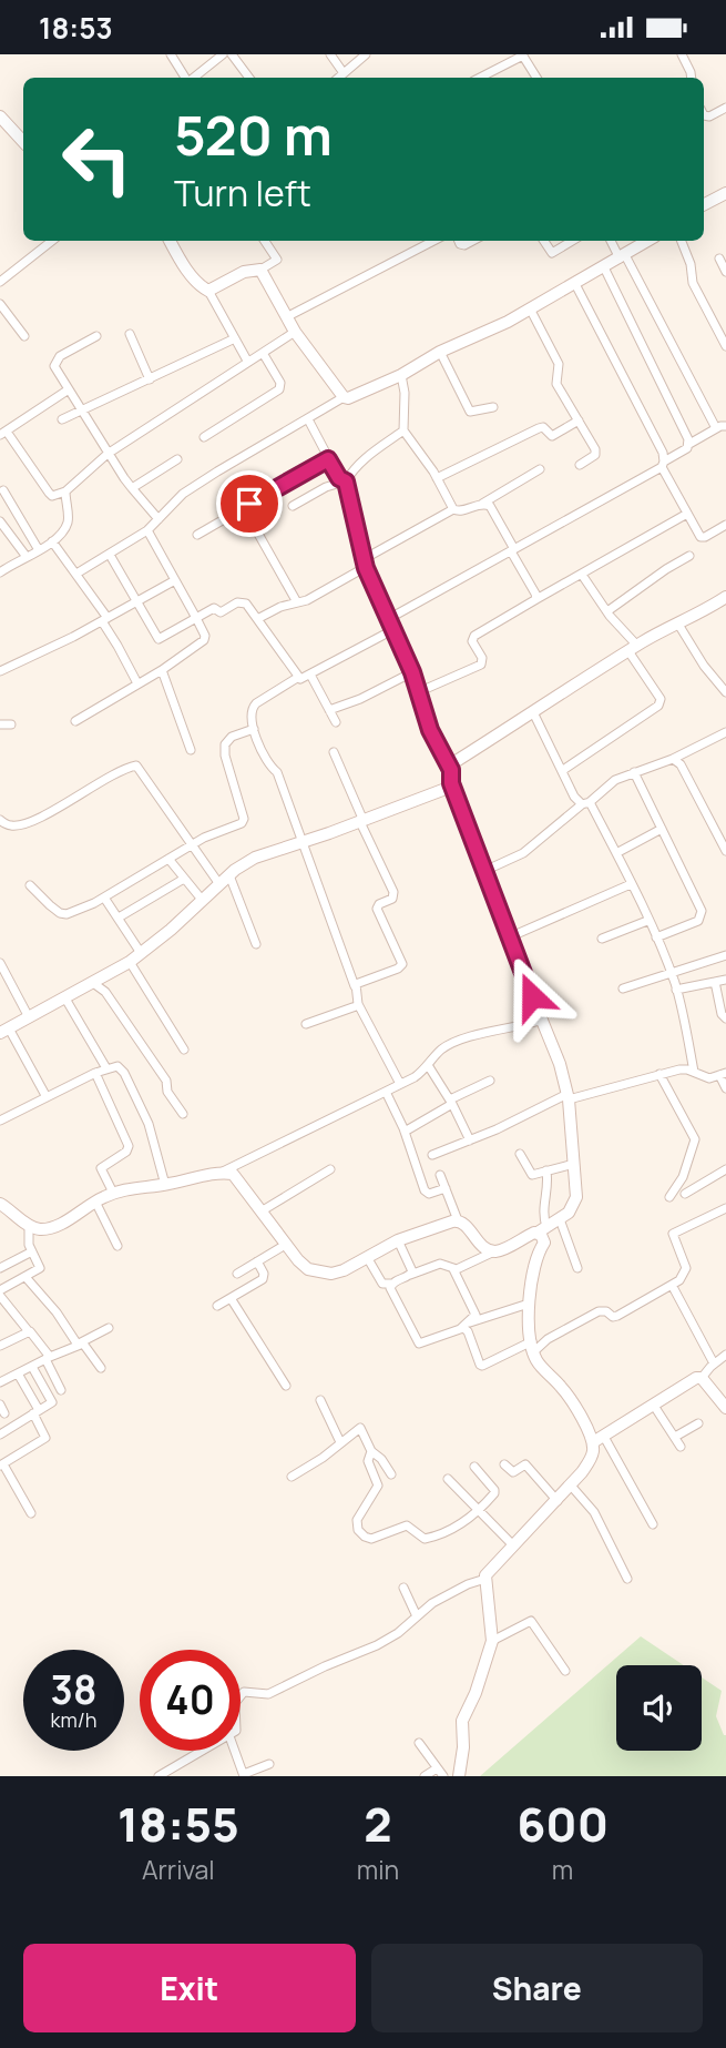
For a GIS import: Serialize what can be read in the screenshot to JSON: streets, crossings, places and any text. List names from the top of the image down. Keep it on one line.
{"page":{"status":"18:53","turn":["520 m","Turn left"],"speed":"38 km/h","limit":"40","eta":["18:55","Arrival","2","min","600","m"],"buttons":["Exit","Share"]}}
